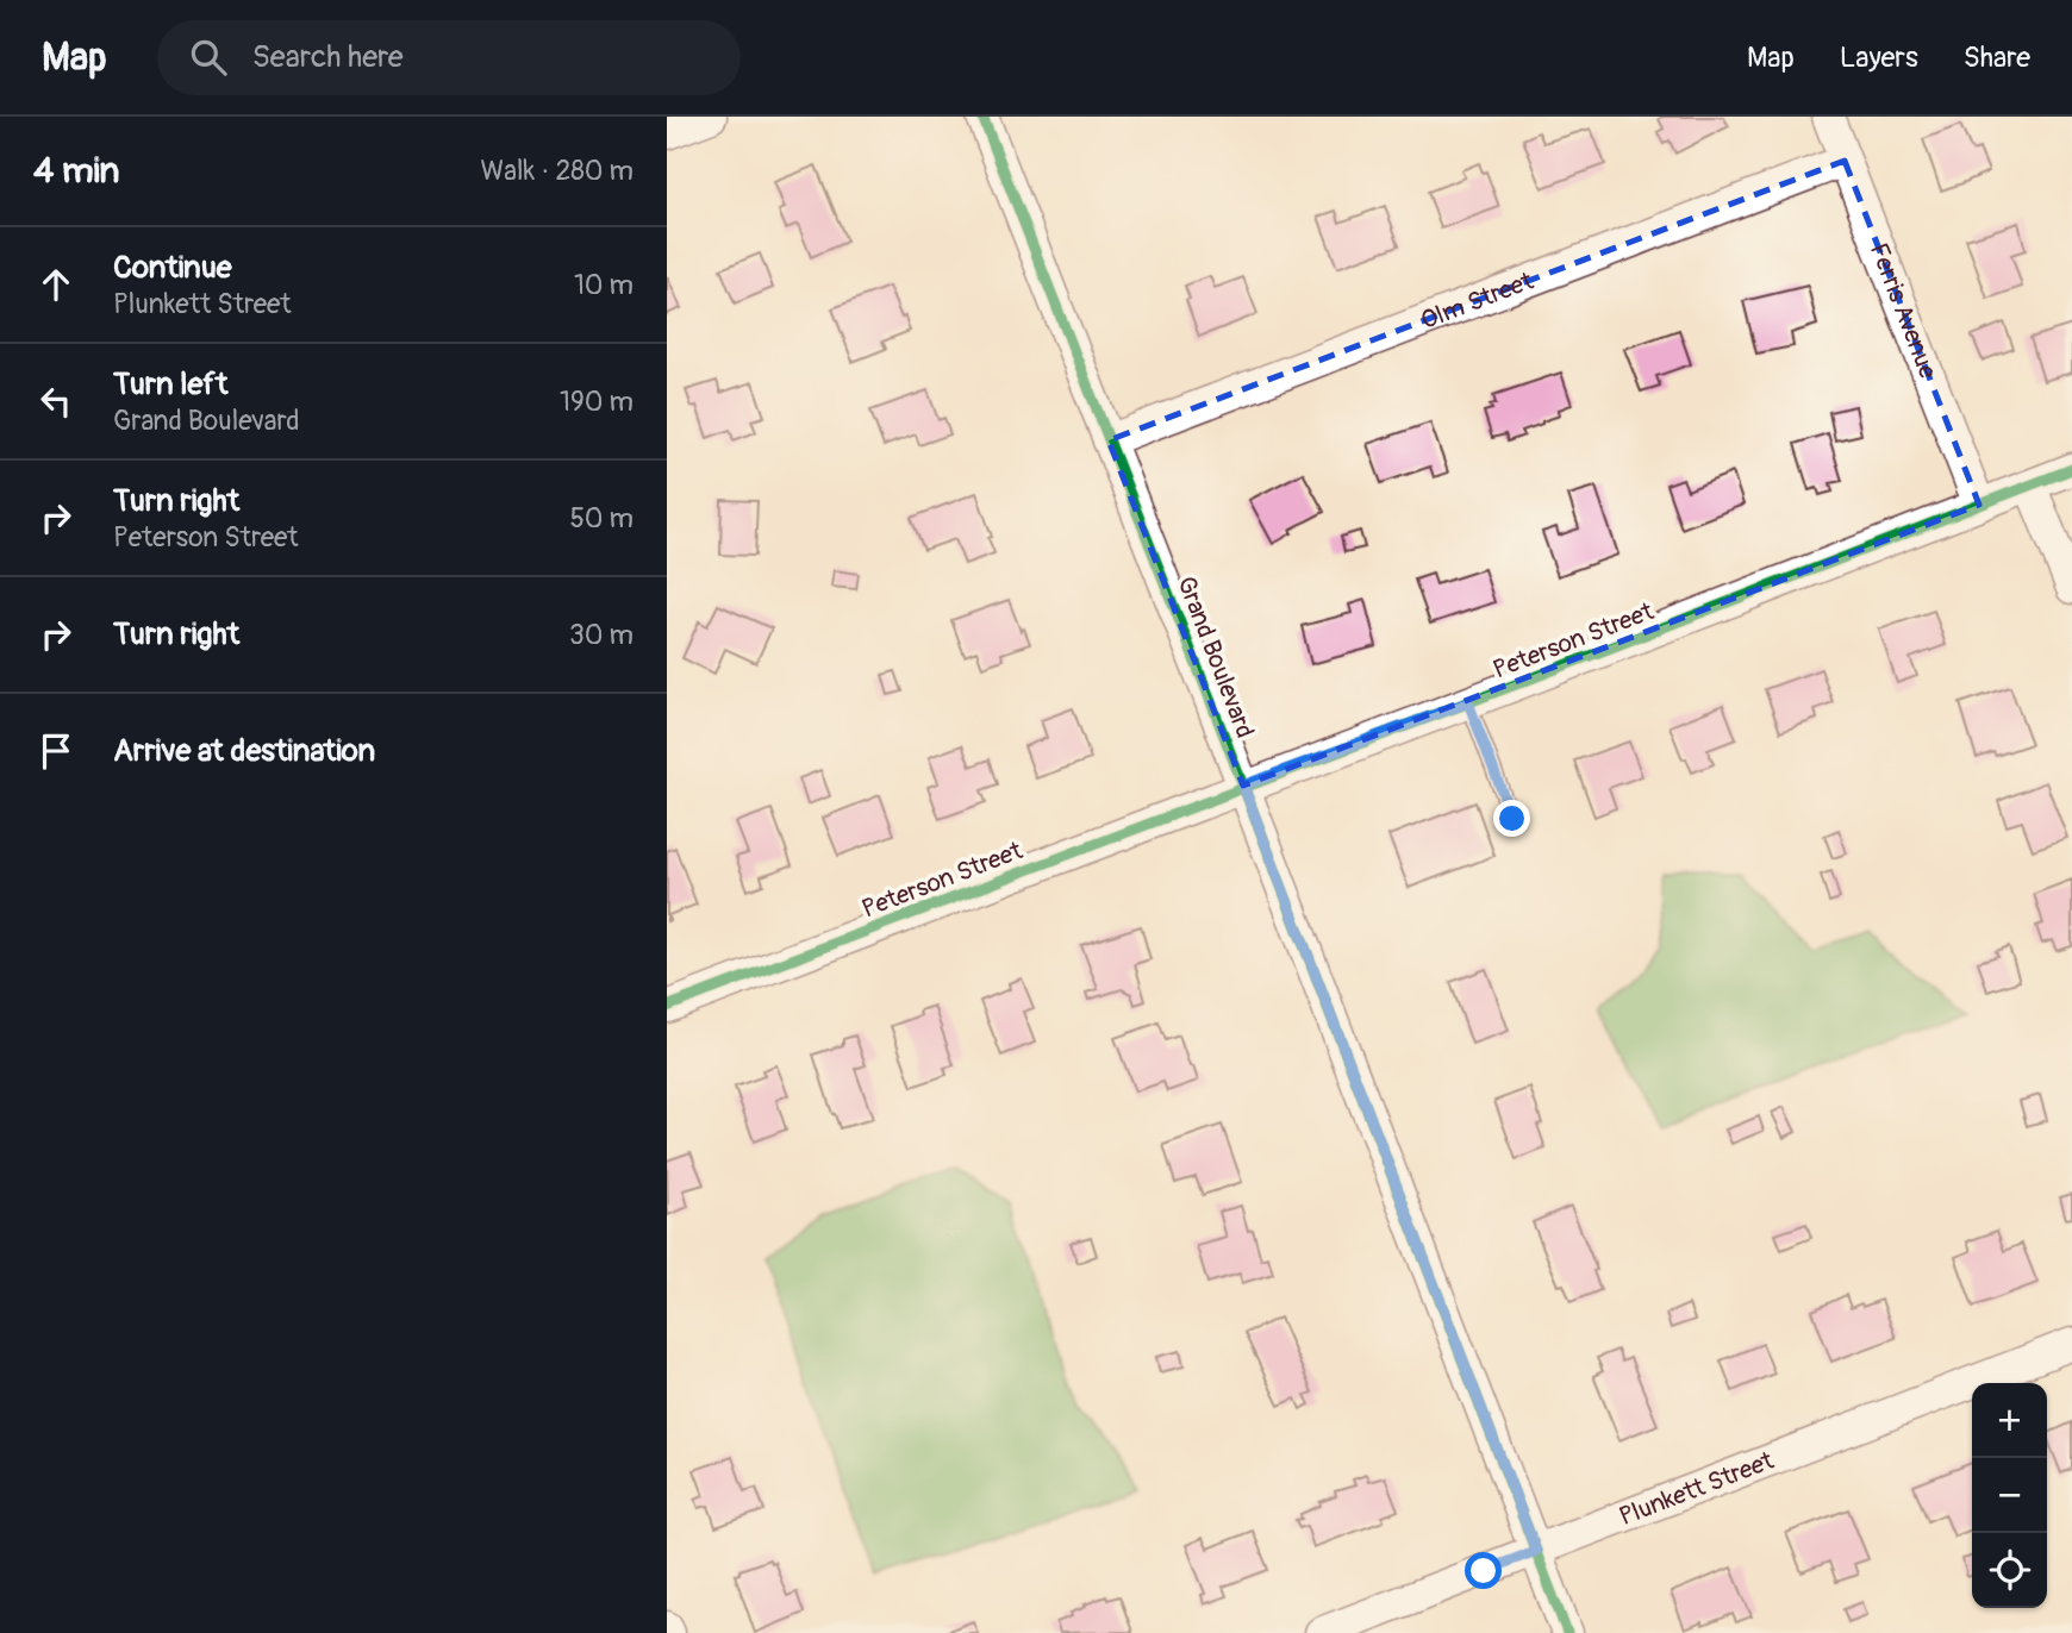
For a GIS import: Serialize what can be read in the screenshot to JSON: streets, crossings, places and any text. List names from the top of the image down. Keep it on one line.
{"streets":{"street":["Olm Street","Ferris Avenue","Peterson Street","Grand Boulevard","Plunkett Street"]},"crossings":[["Olm Street","Ferris Avenue"],["Olm Street","Grand Boulevard"],["Ferris Avenue","Peterson Street"],["Peterson Street","Grand Boulevard"],["Grand Boulevard","Plunkett Street"]],"page":{"header":"Map","search":"Search here","nav":["Map","Layers","Share"],"heading":["4 min","Walk · 280 m"],"list":[["Continue","Plunkett Street","10 m"],["Turn left","Grand Boulevard","190 m"],["Turn right","Peterson Street","50 m"],["Turn right","30 m"],"Arrive at destination"],"map_buttons":["+","−"]}}
